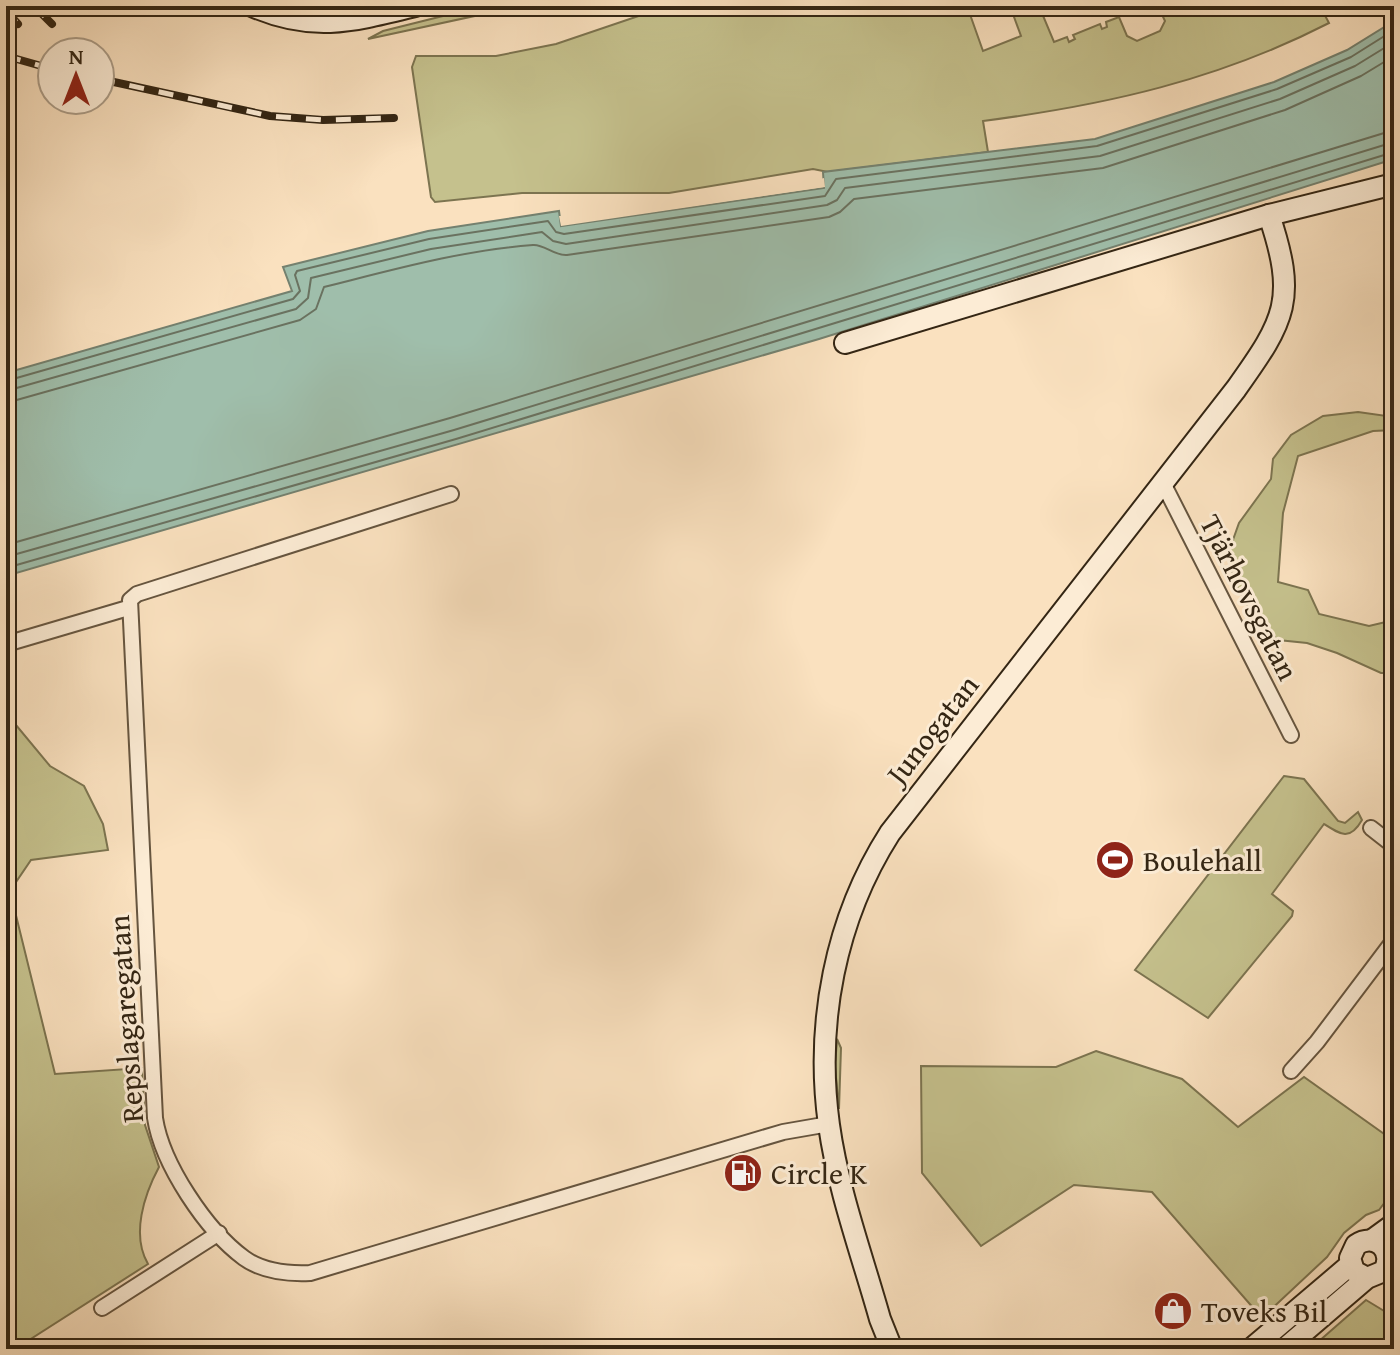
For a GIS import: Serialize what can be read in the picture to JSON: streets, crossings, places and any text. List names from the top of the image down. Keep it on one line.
{"streets":{"street":["Tjärhovsgatan","Junogatan","Repslagaregatan"]},"crossings":[["Tjärhovsgatan","Junogatan"],["Junogatan","Repslagaregatan"]],"places":{"sports":["Boulehall"],"fuel station":["Circle K"],"shop":["Toveks Bil"]},"north":"top"}
